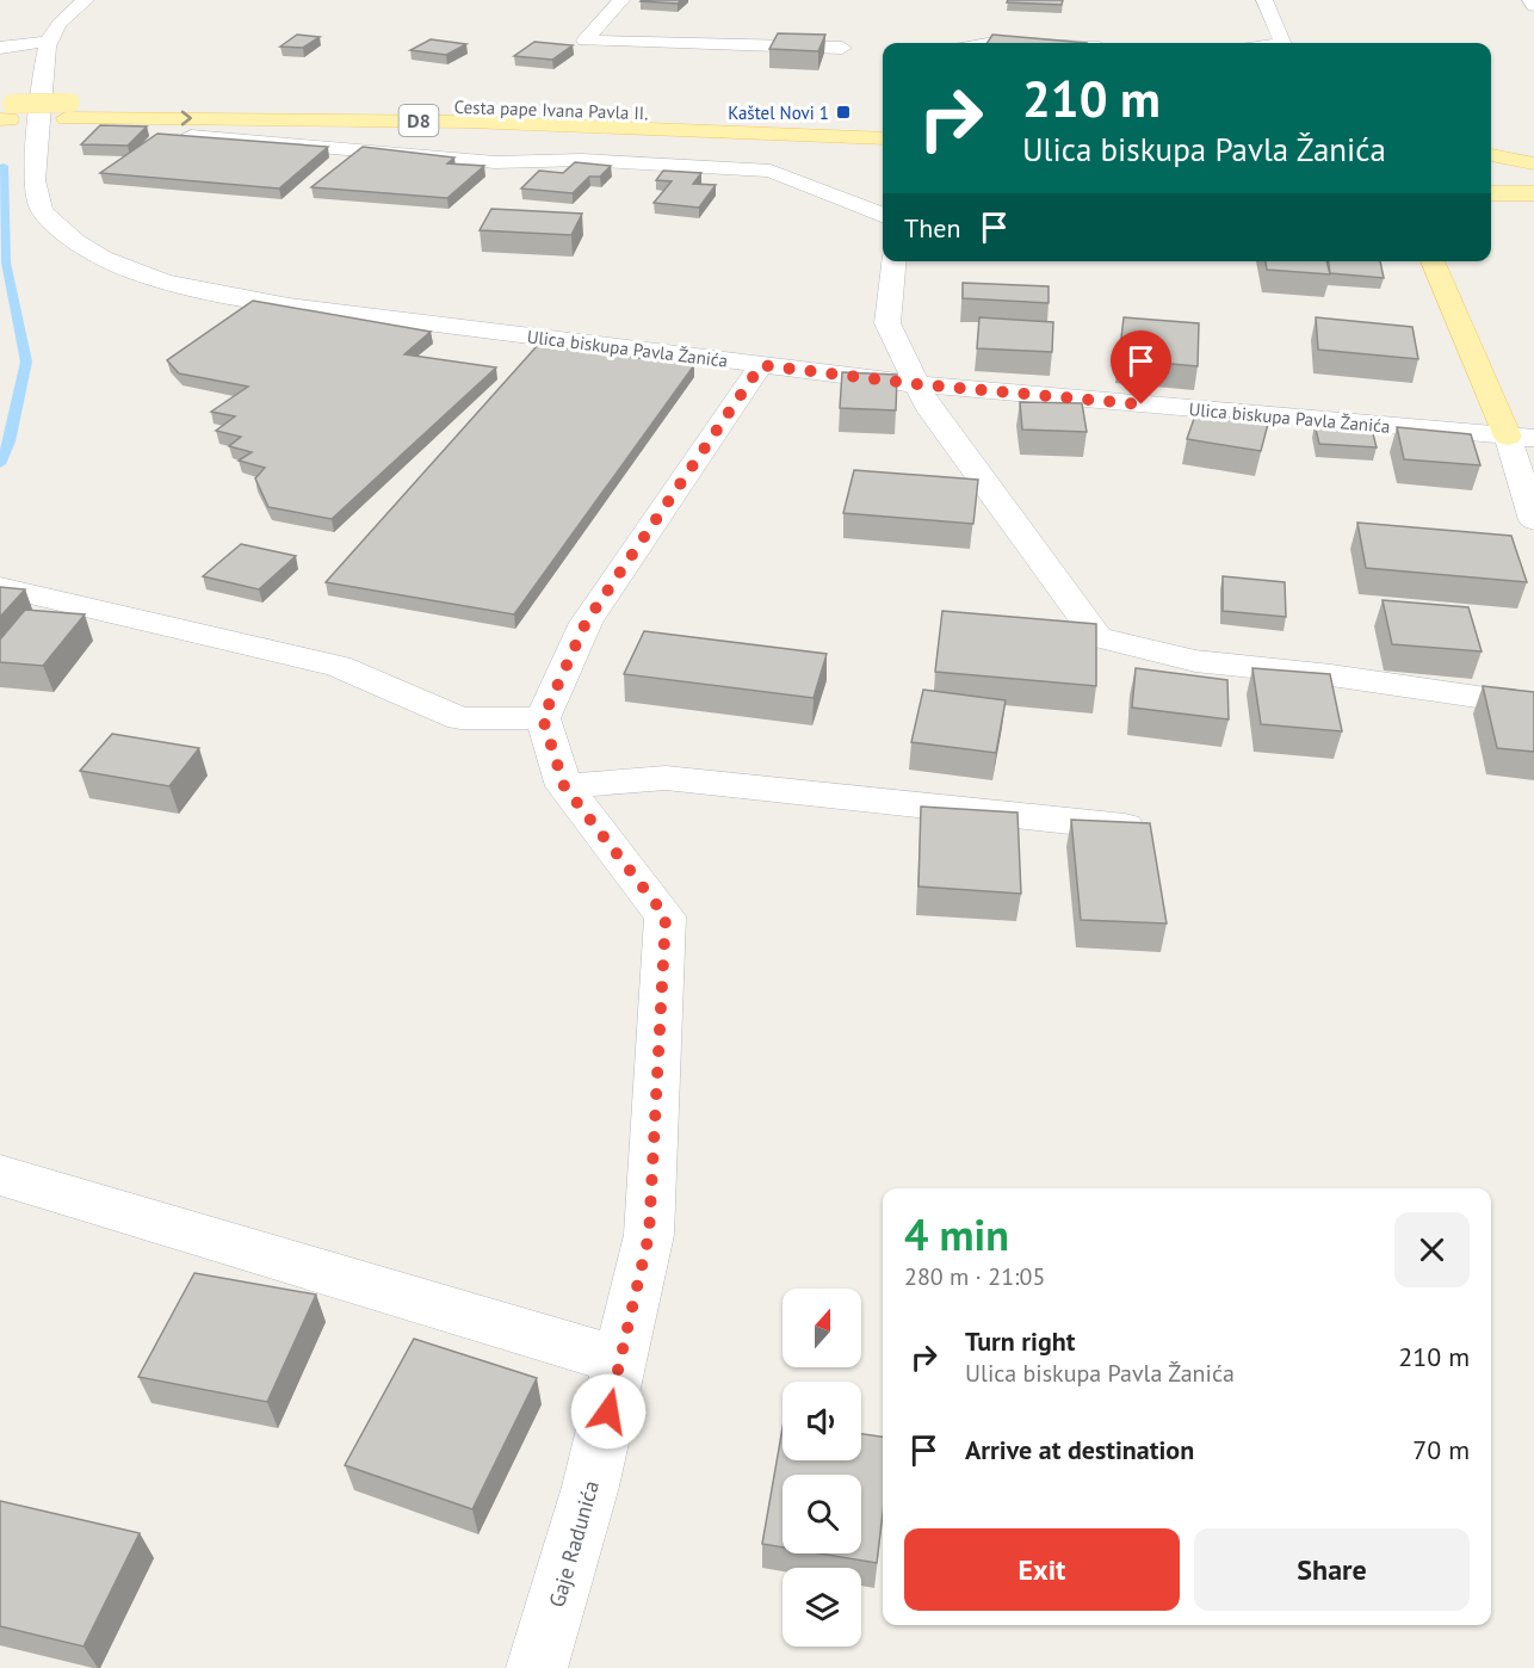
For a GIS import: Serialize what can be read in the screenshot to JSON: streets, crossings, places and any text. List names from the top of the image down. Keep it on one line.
{"streets":{"main road":["Cesta pape Ivana Pavla II.","D8"],"street":["Ulica biskupa Pavla Žanića","Gaje Radunića"]},"places":{"transit":["Kaštel Novi 1"]},"north":"top","page":{"turn":["210 m","Ulica biskupa Pavla Žanića"],"then":"Then","heading":["4 min","280 m · 21:05"],"list":[{"name":"Turn right","note":"Ulica biskupa Pavla Žanića","value":"210 m"},{"name":"Arrive at destination","value":"70 m"}],"buttons":["Exit","Share"]}}
